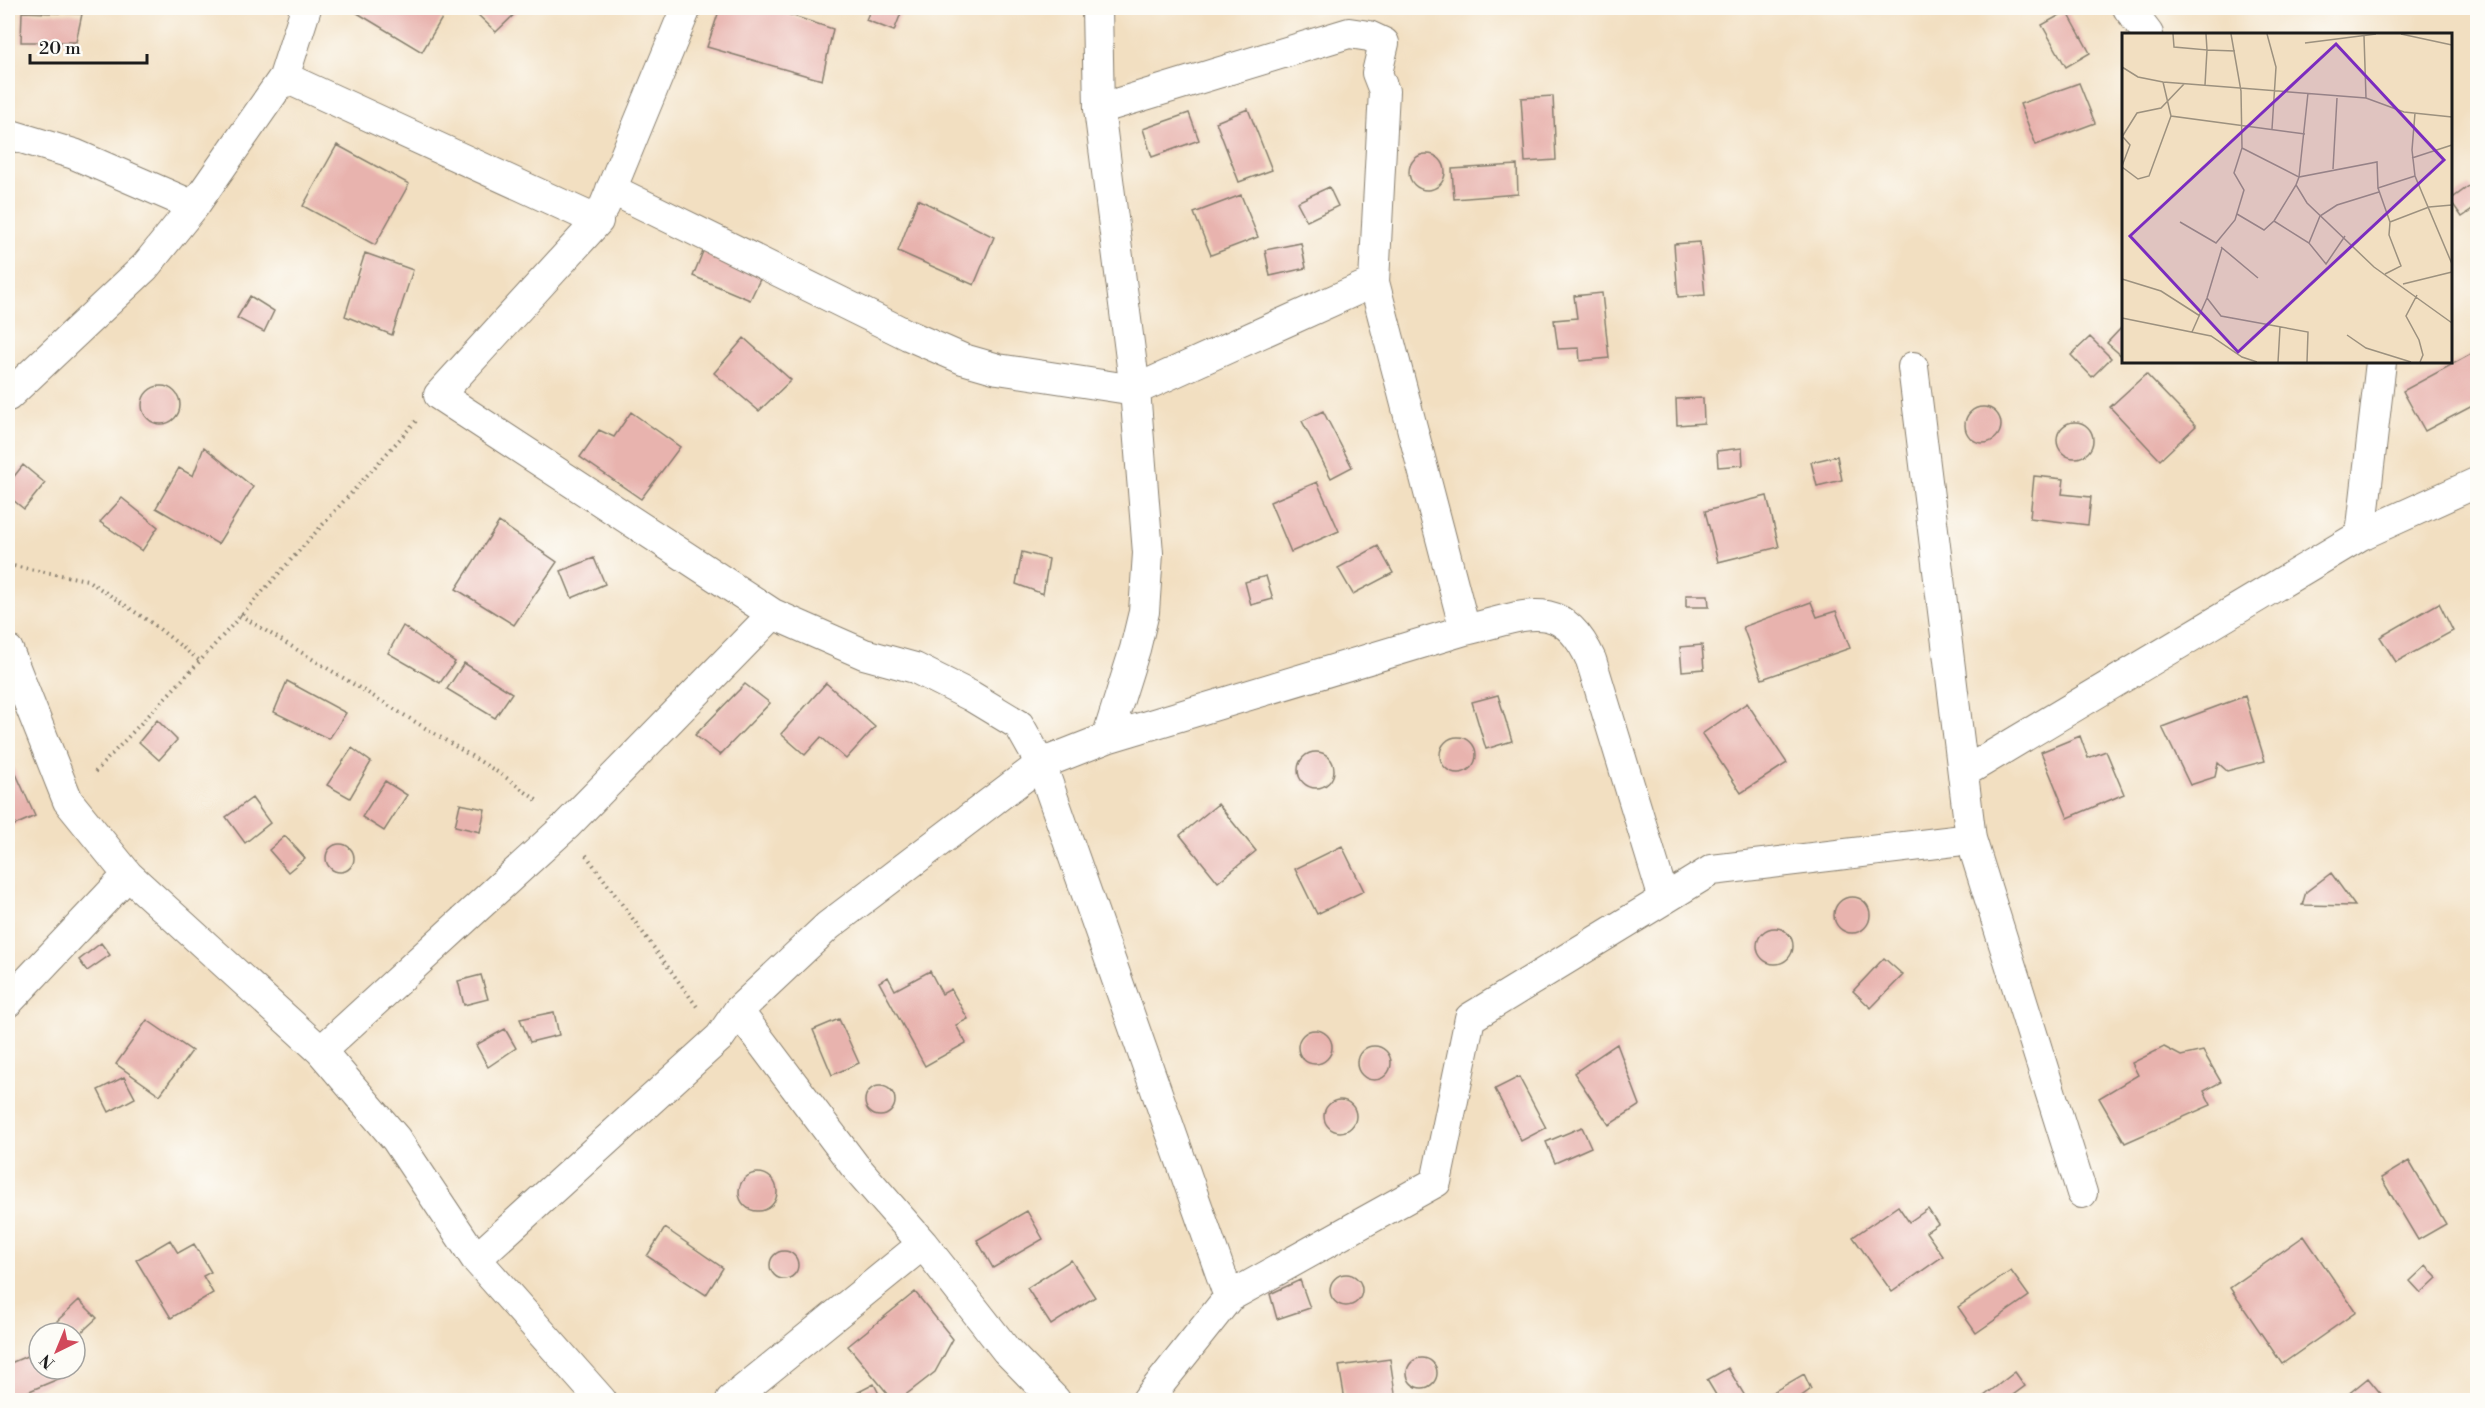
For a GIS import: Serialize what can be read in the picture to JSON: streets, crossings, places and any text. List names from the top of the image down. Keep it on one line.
{"scale_bar":"20 m","north":"bottom left"}
